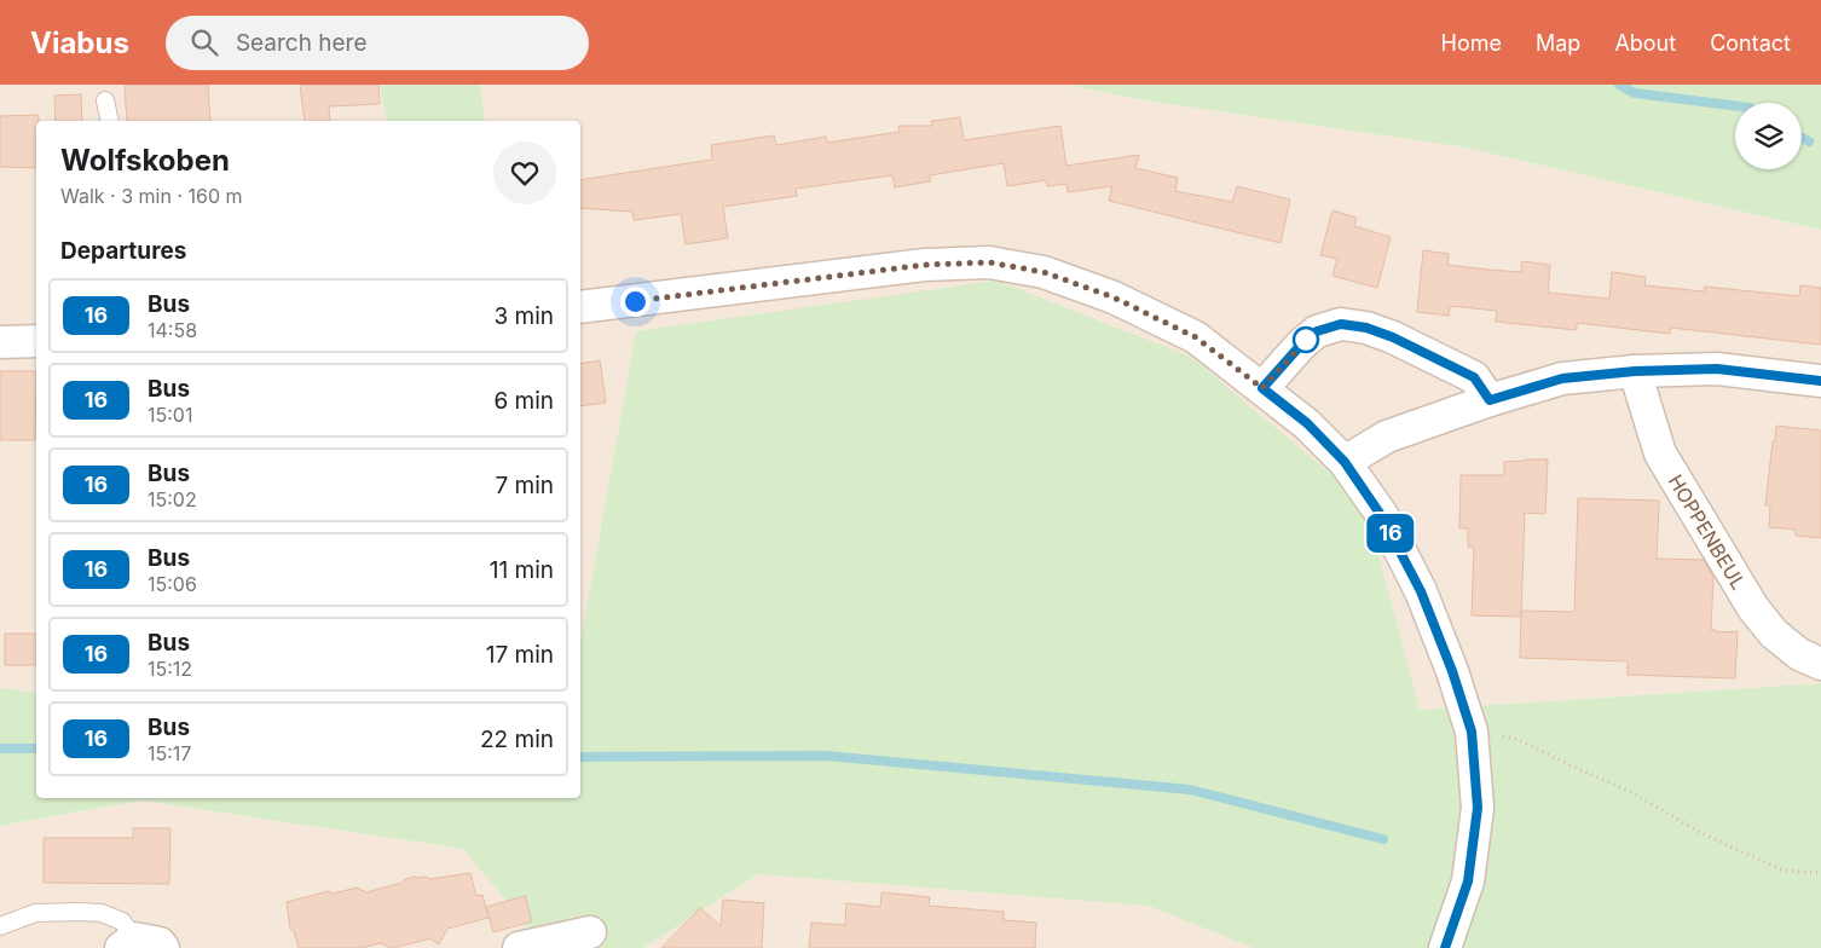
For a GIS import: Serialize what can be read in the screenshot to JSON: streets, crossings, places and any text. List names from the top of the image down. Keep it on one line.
{"streets":{"street":["HOPPENBEUL"]},"lines":["bus line 16"],"page":{"header":"Viabus","search":"Search here","nav":["Home","Map","About","Contact"],"on_map":"16","heading":[["Wolfskoben","Walk · 3 min · 160 m"],"Departures"],"list":[{"mark":"16","name":"Bus","note":"14:58","value":"3 min"},{"mark":"16","name":"Bus","note":"15:01","value":"6 min"},{"mark":"16","name":"Bus","note":"15:02","value":"7 min"},{"mark":"16","name":"Bus","note":"15:06","value":"11 min"},{"mark":"16","name":"Bus","note":"15:12","value":"17 min"},{"mark":"16","name":"Bus","note":"15:17","value":"22 min"}]}}
